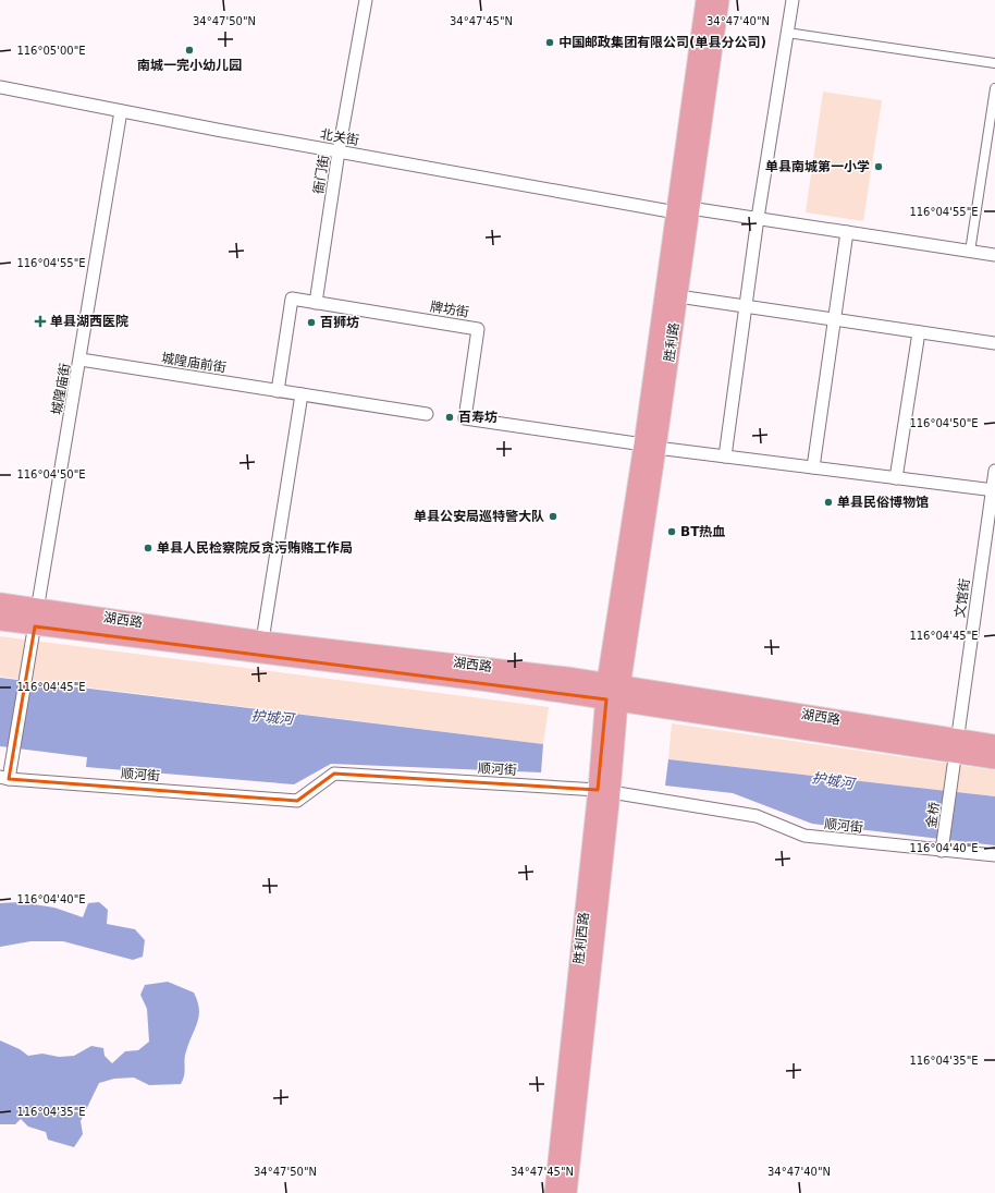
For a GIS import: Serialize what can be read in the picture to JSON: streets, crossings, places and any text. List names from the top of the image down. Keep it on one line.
{"streets":{"main road":["胜利路","湖西路","胜利西路"],"street":["北关街","衙门街","牌坊街","城隍庙前街","城隍庙街","文馆街","顺河街","金桥"]},"crossings":[["北关街","衙门街"],["北关街","胜利路"],["北关街","城隍庙街"],["衙门街","牌坊街"],["牌坊街","胜利路"],["牌坊街","城隍庙前街"],["胜利路","湖西路"],["胜利路","胜利西路"],["城隍庙前街","城隍庙街"],["城隍庙街","湖西路"],["城隍庙街","顺河街"],["文馆街","湖西路"],["文馆街","金桥"],["湖西路","胜利西路"],["顺河街","金桥"],["顺河街","胜利西路"]],"water":["护城河"],"places":{"other":["中国邮政集团有限公司(单县分公司)","南城一完小幼儿园","单县南城第一小学","百狮坊","百寿坊","单县民俗博物馆","单县公安局巡特警大队","BT热血","单县人民检察院反贪污贿赂工作局"],"health":["单县湖西医院"]},"coordinates":["34°47'50\"N","34°47'45\"N","34°47'40\"N","116°05'00\"E","116°04'55\"E","116°04'50\"E","116°04'45\"E","116°04'40\"E","116°04'35\"E"]}
